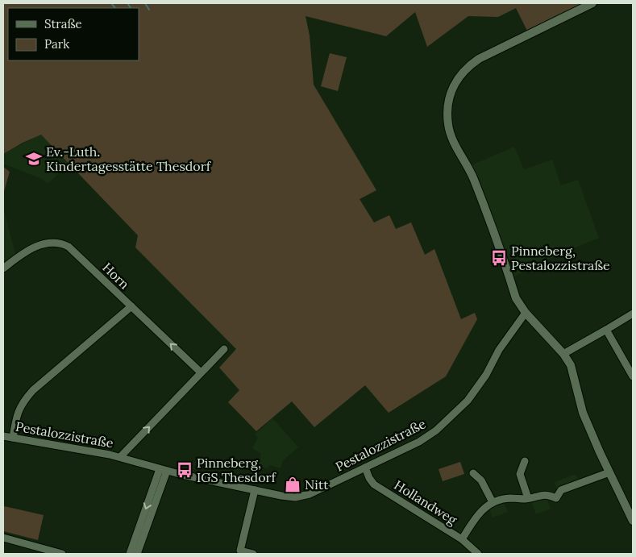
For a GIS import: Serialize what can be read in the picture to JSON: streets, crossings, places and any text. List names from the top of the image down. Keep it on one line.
{"streets":{"street":["Horn","Pestalozzistraße","Hollandweg"]},"crossings":[["Pestalozzistraße","Hollandweg"]],"one_way":["Horn"],"places":{"school or university":["Ev.-Luth. Kindertagesstätte Thesdorf"],"bus stop":["Pinneberg, Pestalozzistraße","Pinneberg, IGS Thesdorf"],"shop":["Nitt"]},"legend":["Straße","Park"]}
